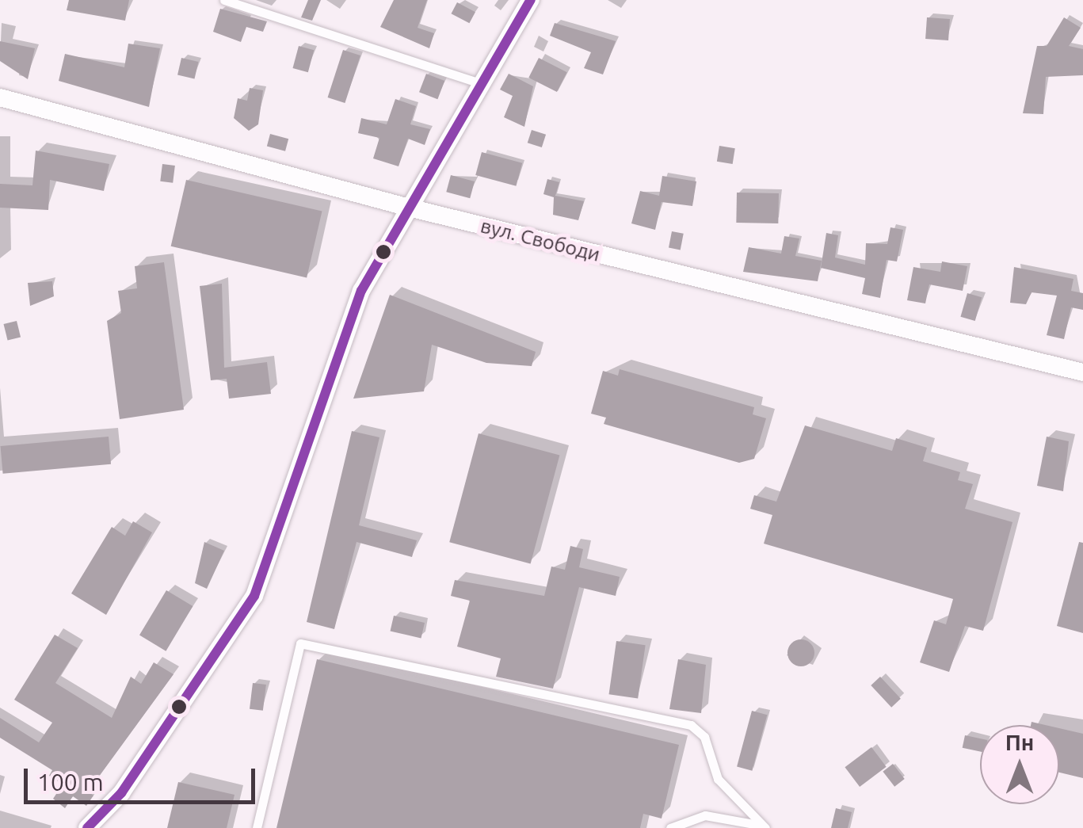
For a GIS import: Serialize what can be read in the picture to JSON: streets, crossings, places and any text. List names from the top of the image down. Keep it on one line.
{"streets":{"street":["вул. Свободи"]},"scale_bar":"100 m","north":"top"}
